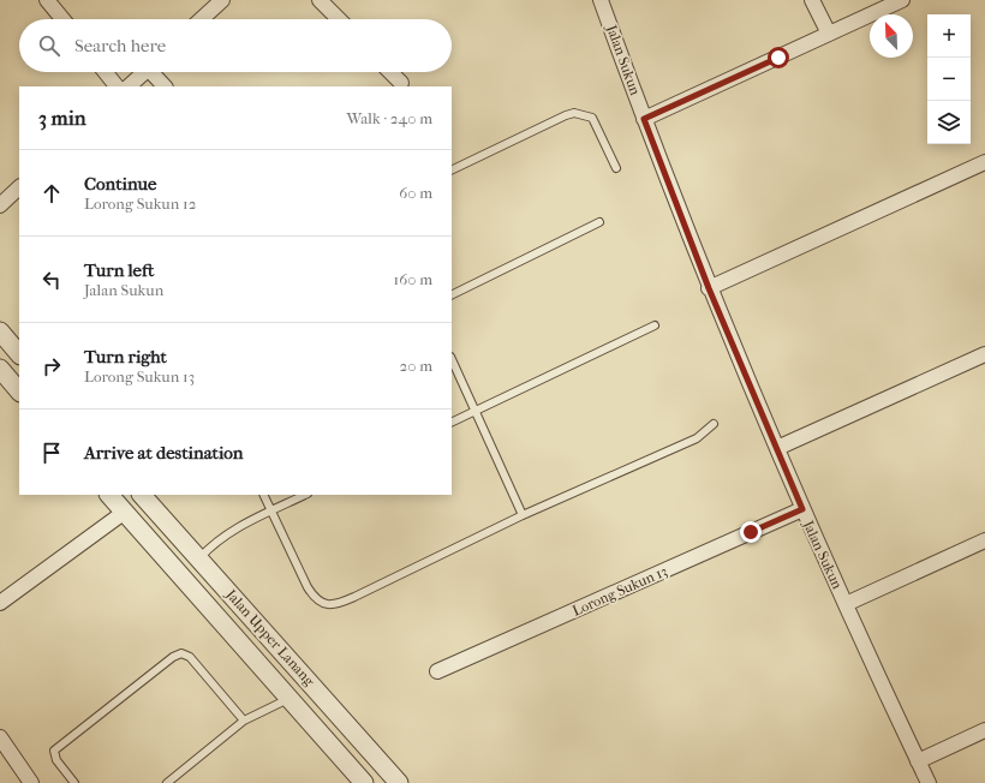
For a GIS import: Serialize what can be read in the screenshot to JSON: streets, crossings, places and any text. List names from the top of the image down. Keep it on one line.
{"streets":{"street":["Jalan Sukun","Lorong Sukun 13","Jalan Upper Lanang"]},"crossings":[["Jalan Sukun","Lorong Sukun 13"]],"north":"top left","page":{"map_buttons":["+","−"],"search":"Search here","heading":["3 min","Walk · 240 m"],"list":[["Continue","Lorong Sukun 12","60 m"],["Turn left","Jalan Sukun","160 m"],["Turn right","Lorong Sukun 13","20 m"],"Arrive at destination"]}}
